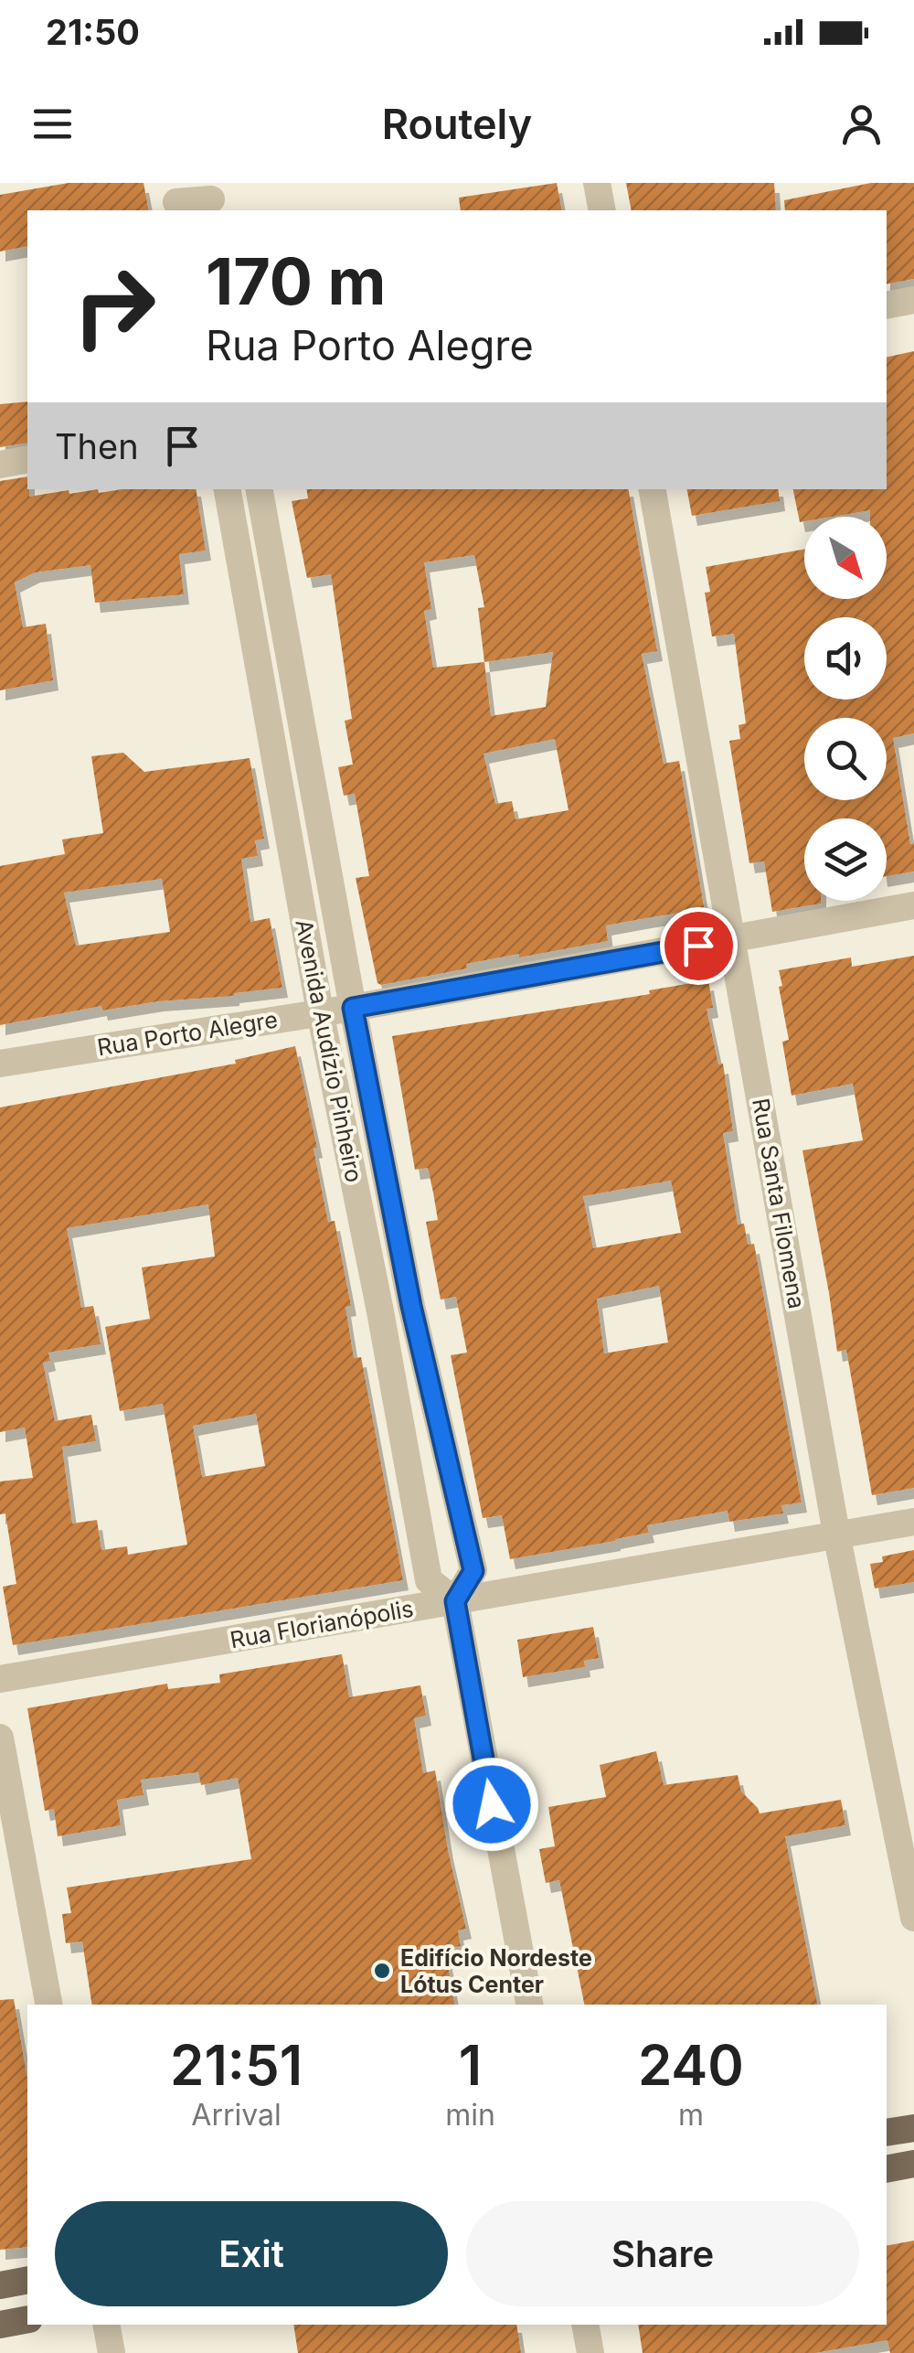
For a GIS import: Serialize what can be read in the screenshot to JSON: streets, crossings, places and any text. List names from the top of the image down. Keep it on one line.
{"streets":{"street":["Rua Porto Alegre","Avenida Audízio Pinheiro","Rua Santa Filomena","Rua Florianópolis"]},"crossings":[["Rua Porto Alegre","Avenida Audízio Pinheiro"],["Rua Porto Alegre","Rua Santa Filomena"],["Avenida Audízio Pinheiro","Rua Florianópolis"],["Rua Santa Filomena","Rua Florianópolis"]],"places":["Edifício Nordeste Lótus Center"],"north":"bottom right","page":{"status":"21:50","header":"Routely","turn":["170 m","Rua Porto Alegre"],"then":"Then","eta":["21:51","Arrival","1","min","240","m"],"buttons":["Exit","Share"]}}
